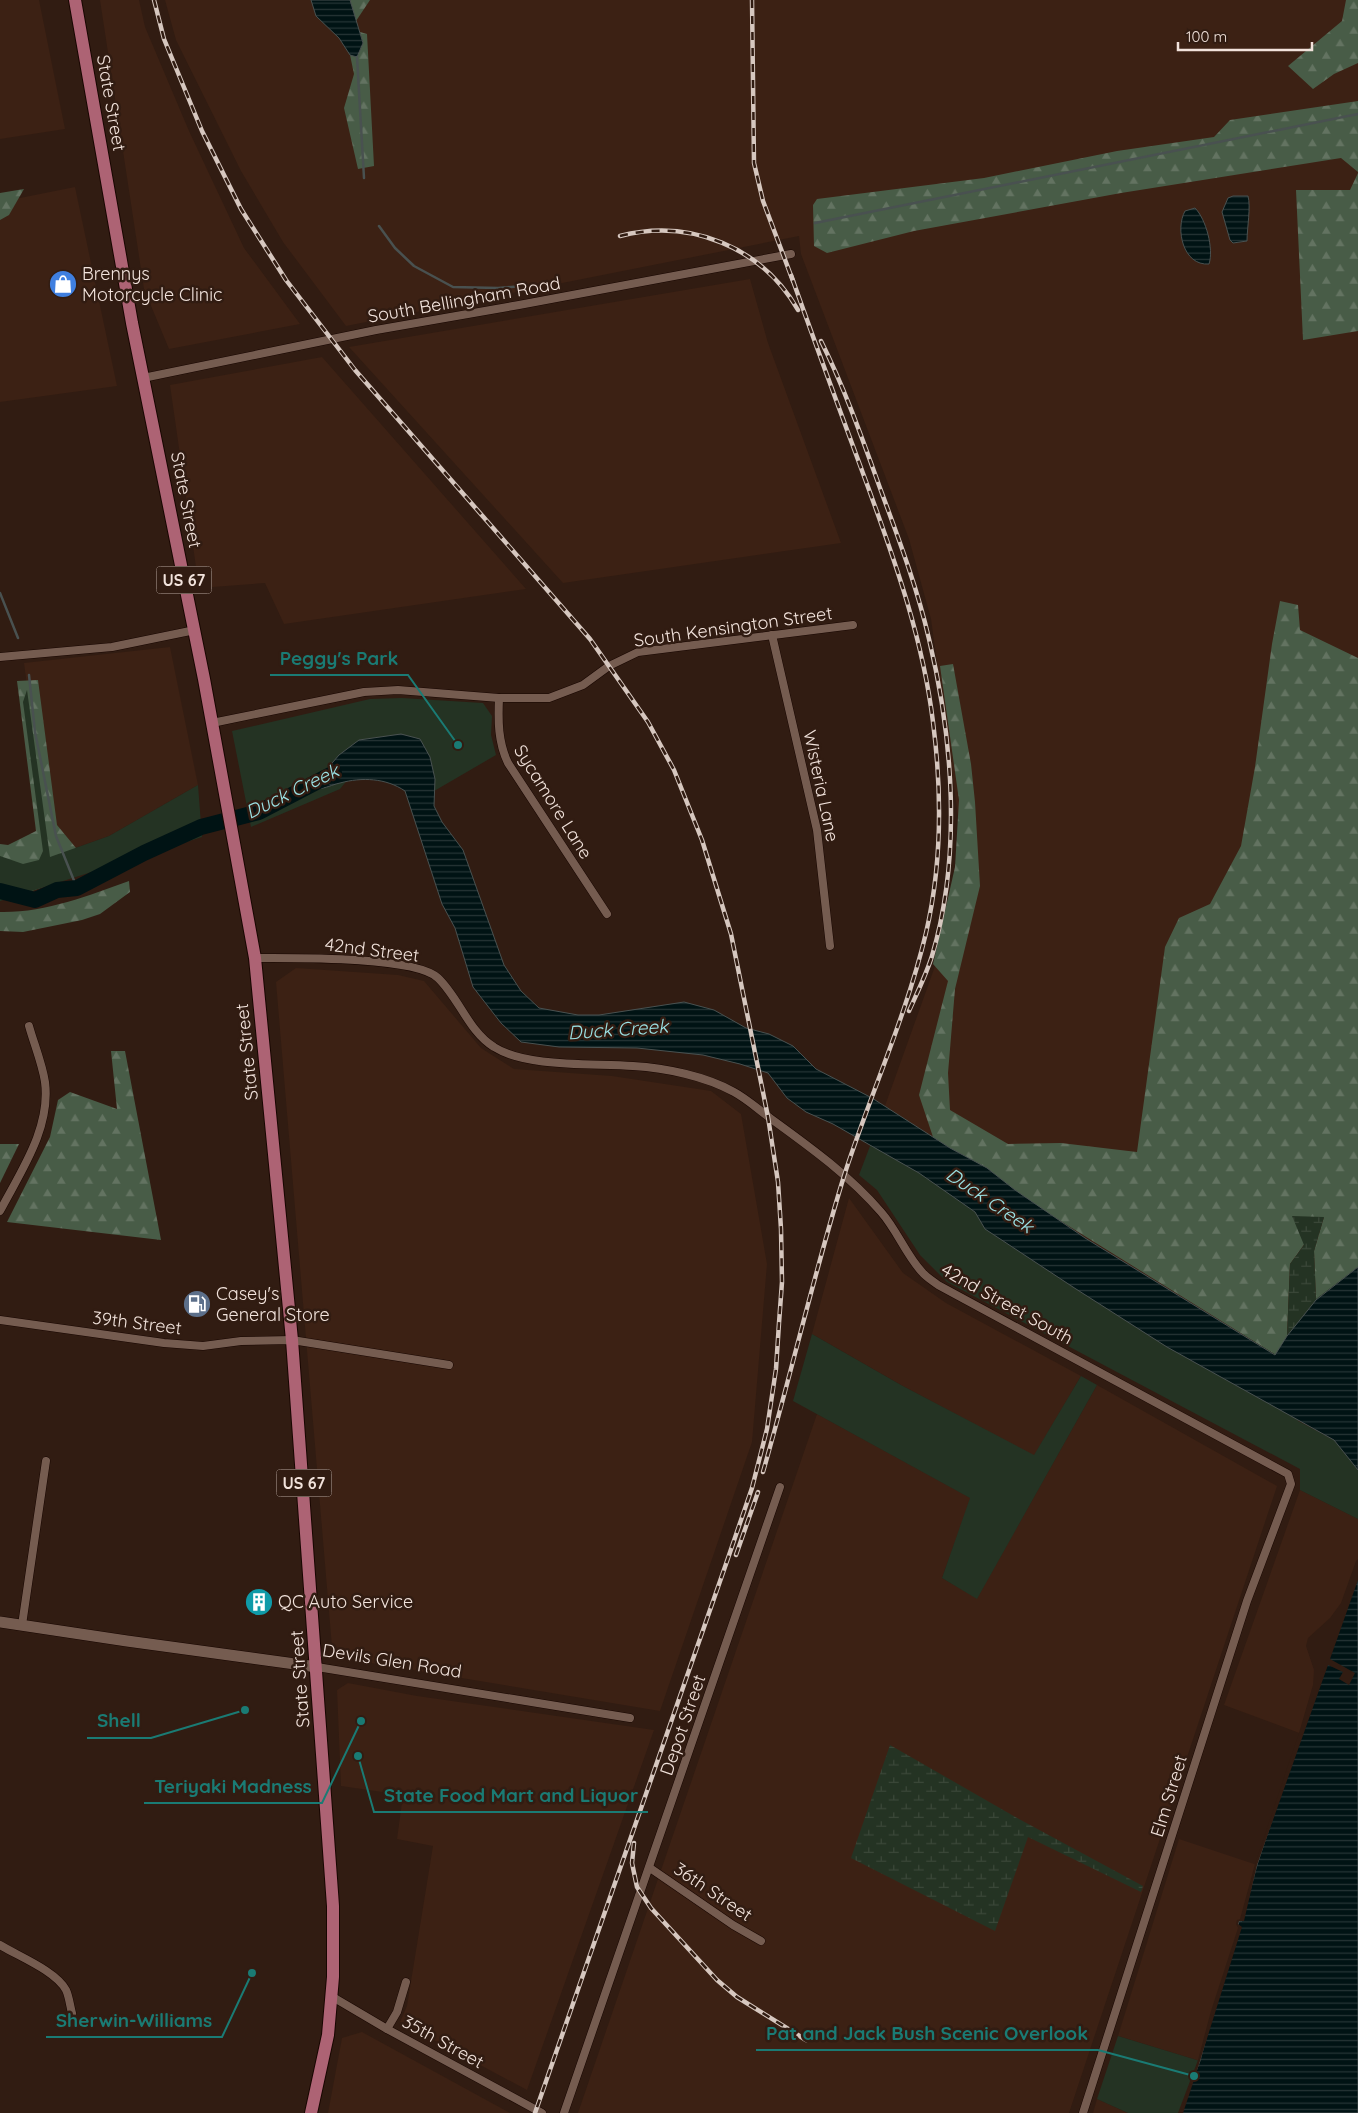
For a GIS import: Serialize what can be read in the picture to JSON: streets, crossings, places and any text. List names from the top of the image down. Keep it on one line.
{"streets":{"main road":["State Street","US 67","Devils Glen Road"],"street":["South Bellingham Road","South Kensington Street","Wisteria Lane","Sycamore Lane","42nd Street","42nd Street South","39th Street","Depot Street","Elm Street","36th Street","35th Street"]},"crossings":[["State Street","South Bellingham Road"],["State Street","South Kensington Street"],["State Street","42nd Street"],["State Street","39th Street"],["State Street","Devils Glen Road"],["State Street","35th Street"],["South Kensington Street","Wisteria Lane"],["South Kensington Street","Sycamore Lane"],["42nd Street","42nd Street South"],["42nd Street South","Elm Street"],["Depot Street","36th Street"]],"water":["Duck Creek"],"places":{"shop":["Brennys Motorcycle Clinic"],"other":["Peggy's Park","Shell","Teriyaki Madness","State Food Mart and Liquor","Sherwin-Williams","Pat and Jack Bush Scenic Overlook"],"fuel station":["Casey's General Store"],"building":["QC Auto Service"]},"scale_bar":"100 m"}
